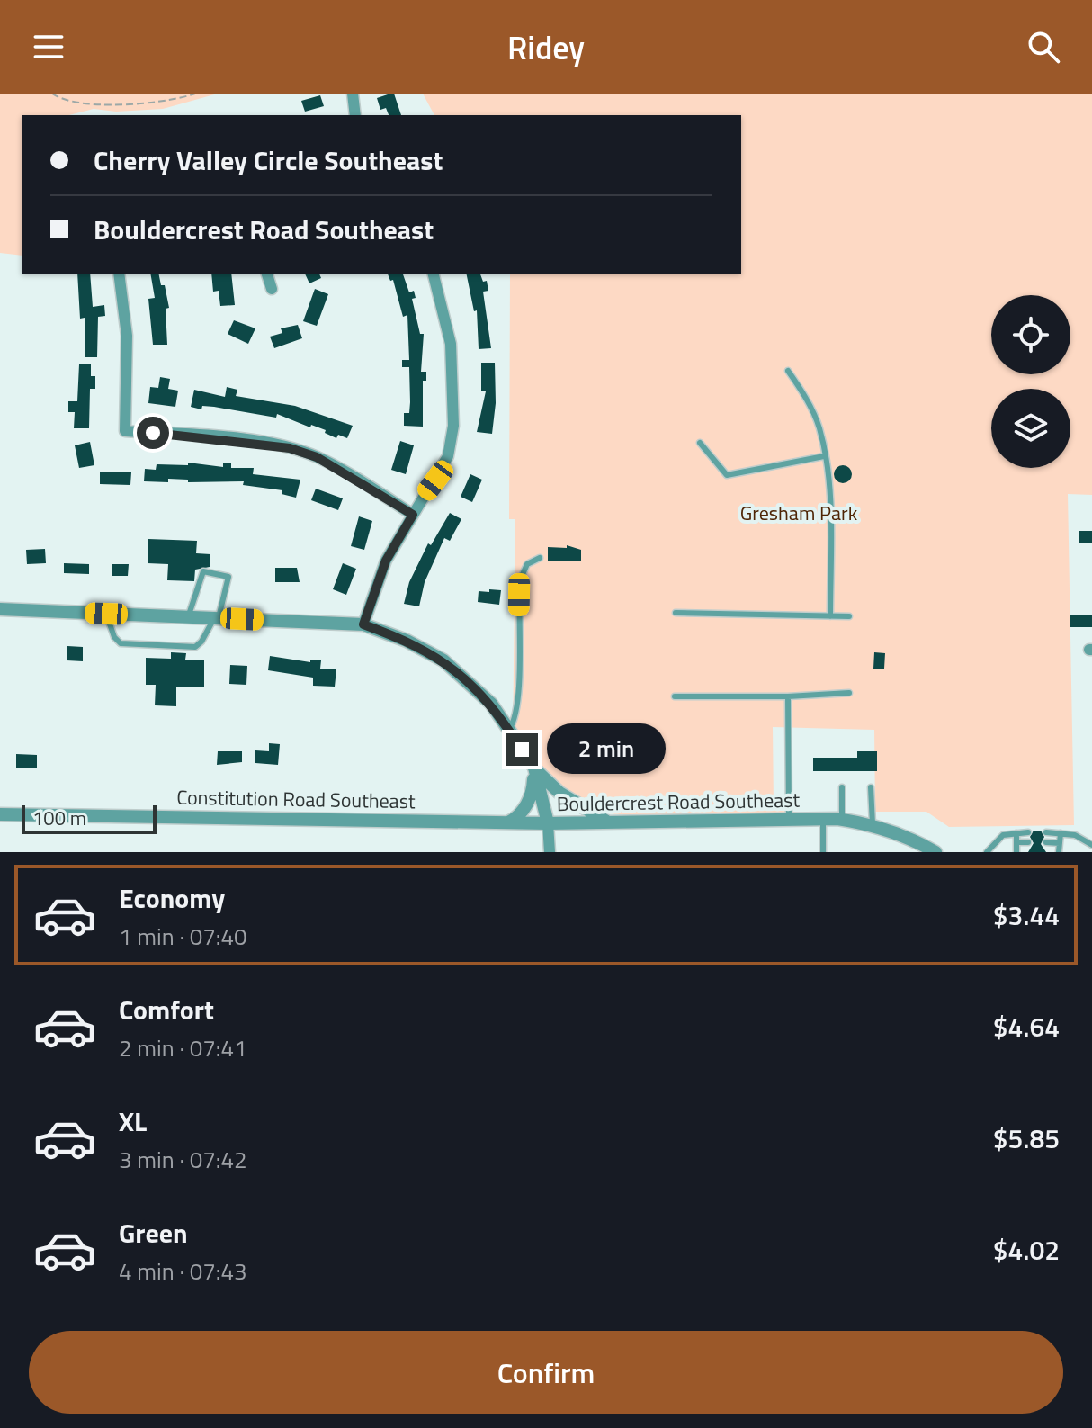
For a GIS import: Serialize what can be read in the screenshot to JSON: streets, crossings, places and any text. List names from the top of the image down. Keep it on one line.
{"streets":{"street":["Constitution Road Southeast","Bouldercrest Road Southeast"]},"crossings":[["Constitution Road Southeast","Bouldercrest Road Southeast"]],"parks":["Gresham Park"],"scale_bar":"100 m","page":{"header":"Ridey","banner":["Cherry Valley Circle Southeast","Bouldercrest Road Southeast"],"bubble":"2 min","scale":"100 m","list":[{"name":"Economy","note":"1 min · 07:40","value":"$3.44"},{"name":"Comfort","note":"2 min · 07:41","value":"$4.64"},{"name":"XL","note":"3 min · 07:42","value":"$5.85"},{"name":"Green","note":"4 min · 07:43","value":"$4.02"}],"buttons":"Confirm"}}
